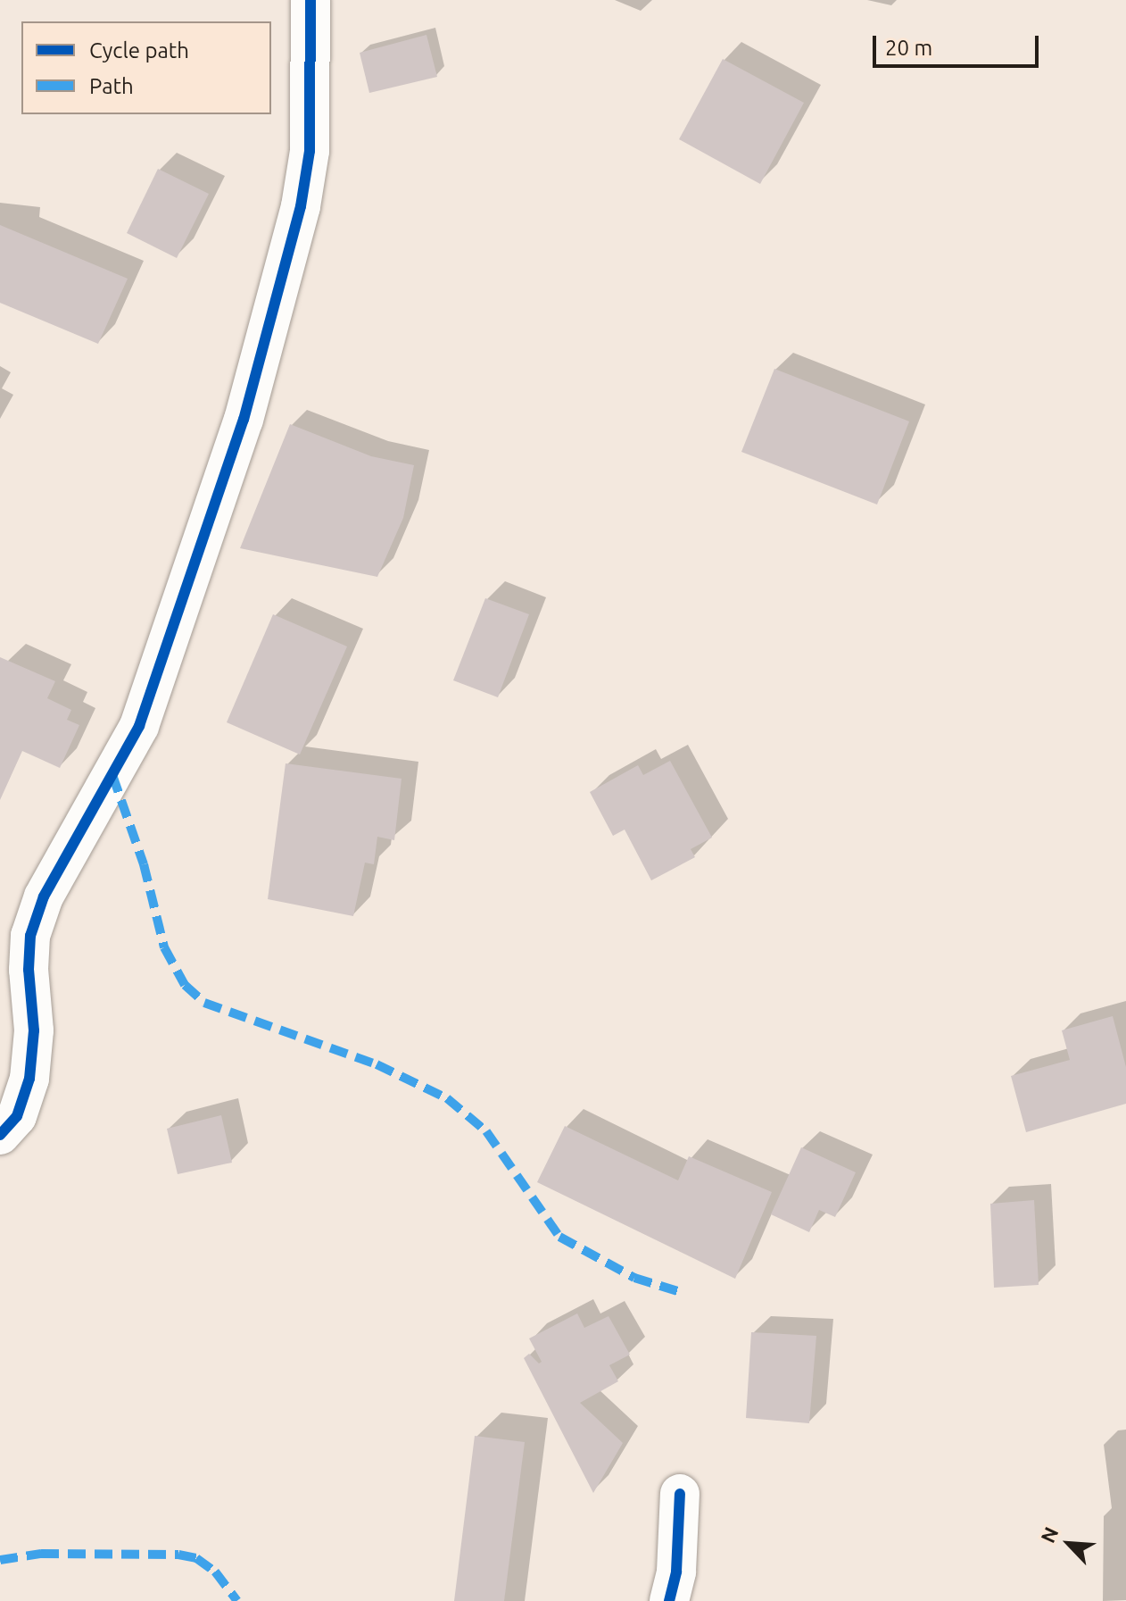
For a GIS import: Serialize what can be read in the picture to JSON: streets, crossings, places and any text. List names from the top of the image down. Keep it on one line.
{"legend":["Cycle path","Path"],"scale_bar":"20 m","north":"top left"}
